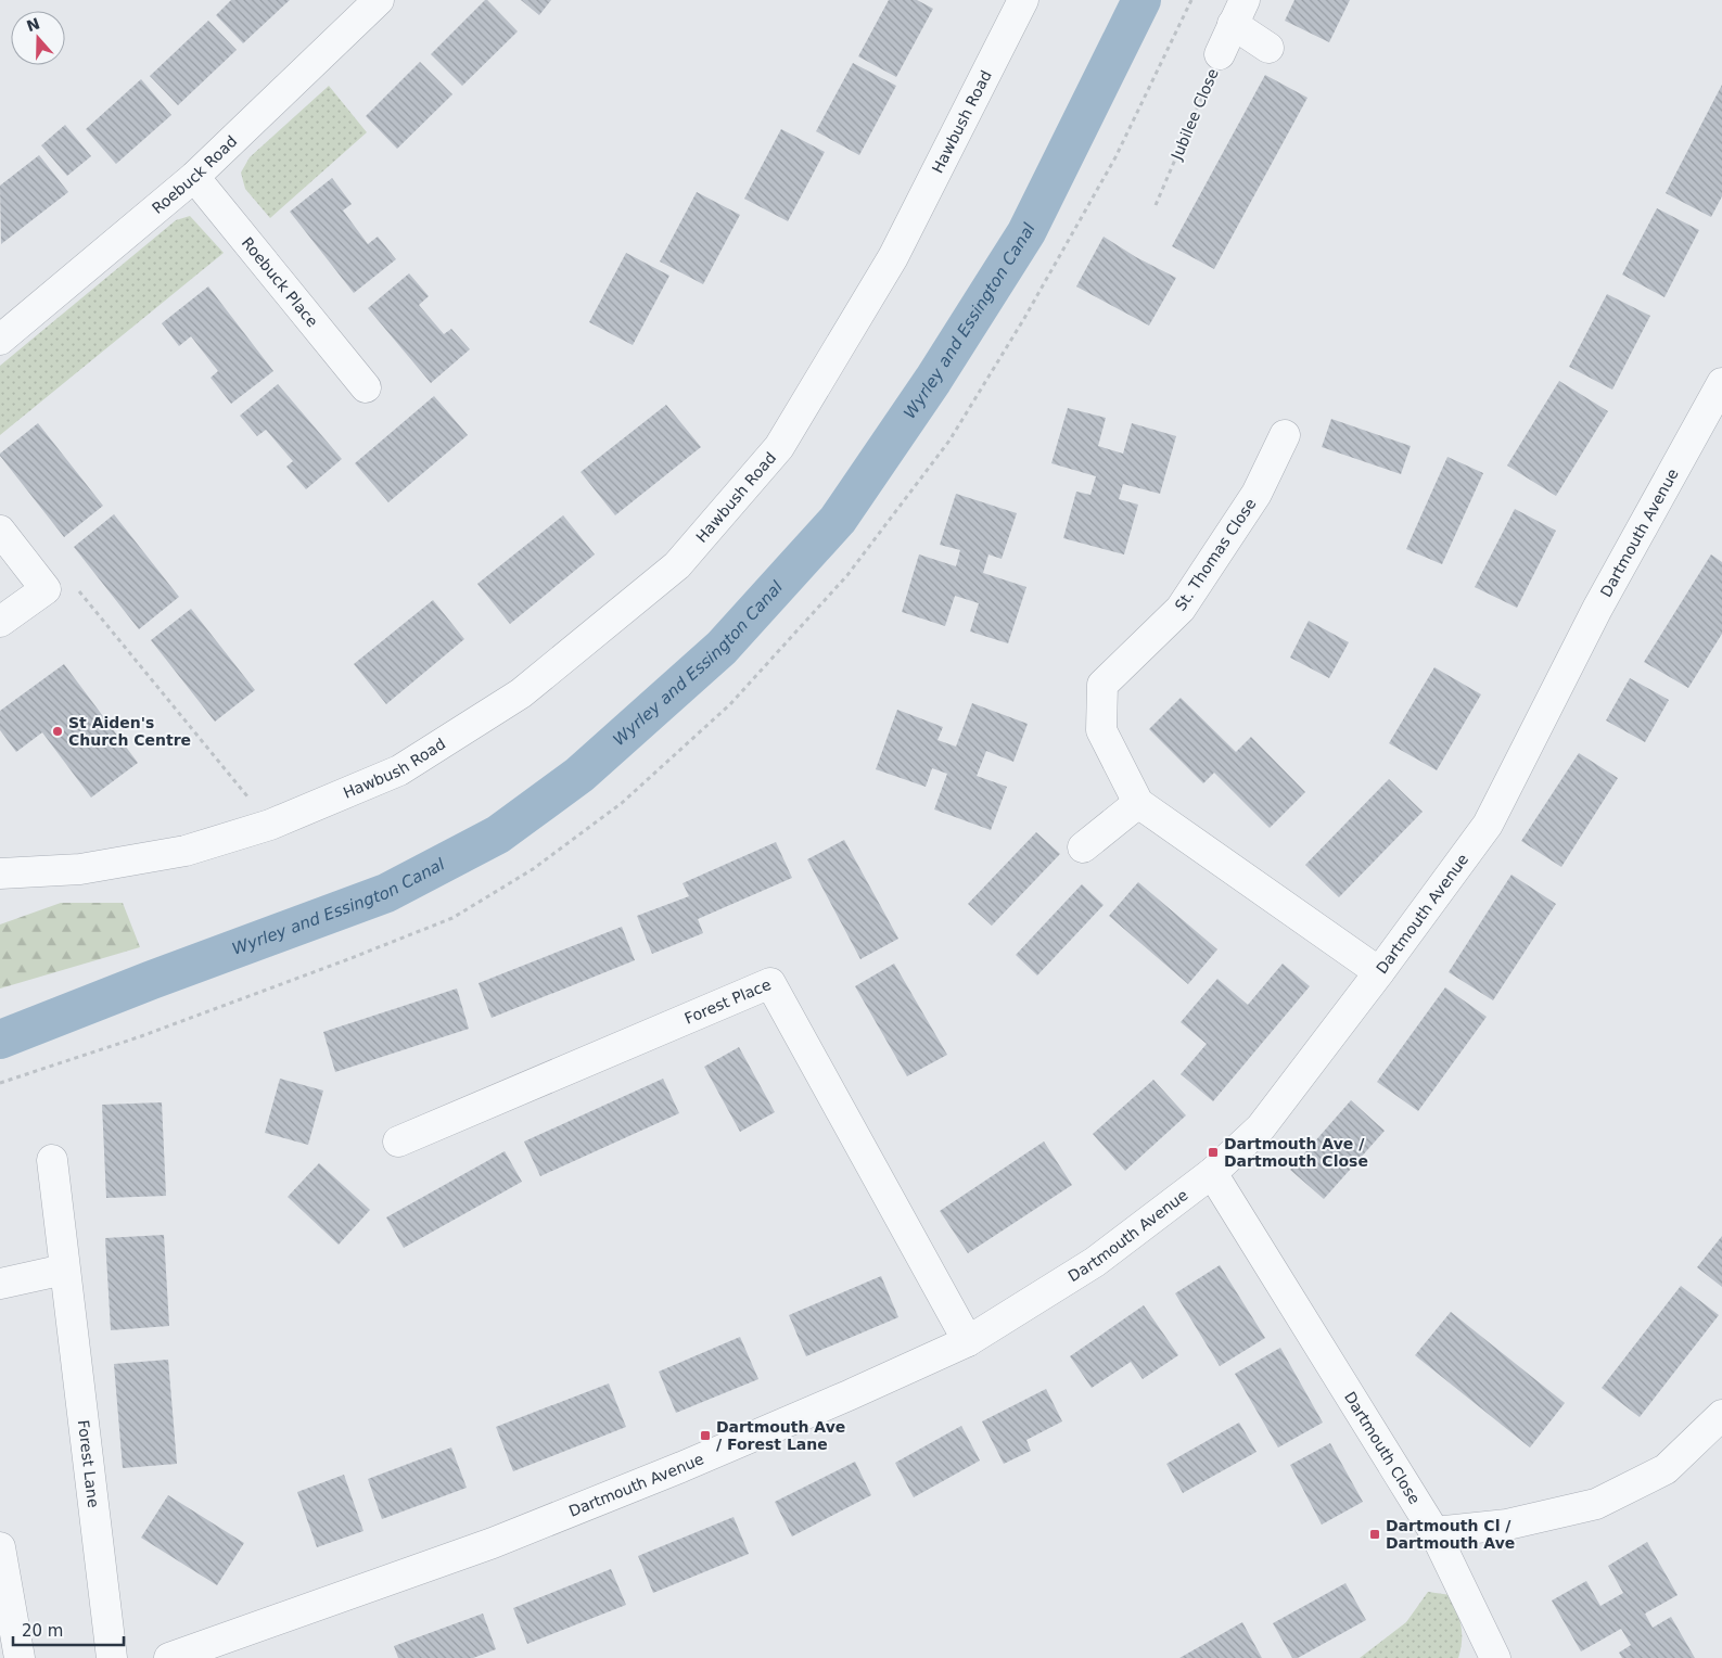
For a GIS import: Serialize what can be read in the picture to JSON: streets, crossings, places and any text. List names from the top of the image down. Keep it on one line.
{"streets":{"street":["Jubilee Close","Hawbush Road","Roebuck Road","Roebuck Place","Dartmouth Avenue","St. Thomas Close","Forest Place","Dartmouth Close","Forest Lane"]},"crossings":[["Roebuck Road","Roebuck Place"],["Dartmouth Avenue","St. Thomas Close"],["Dartmouth Avenue","Forest Place"],["Dartmouth Avenue","Dartmouth Close"]],"water":["Wyrley and Essington Canal"],"places":{"other":["St Aiden's Church Centre"],"transit":["Dartmouth Ave / Dartmouth Close","Dartmouth Ave / Forest Lane","Dartmouth Cl / Dartmouth Ave"]},"scale_bar":"20 m","north":"top"}
